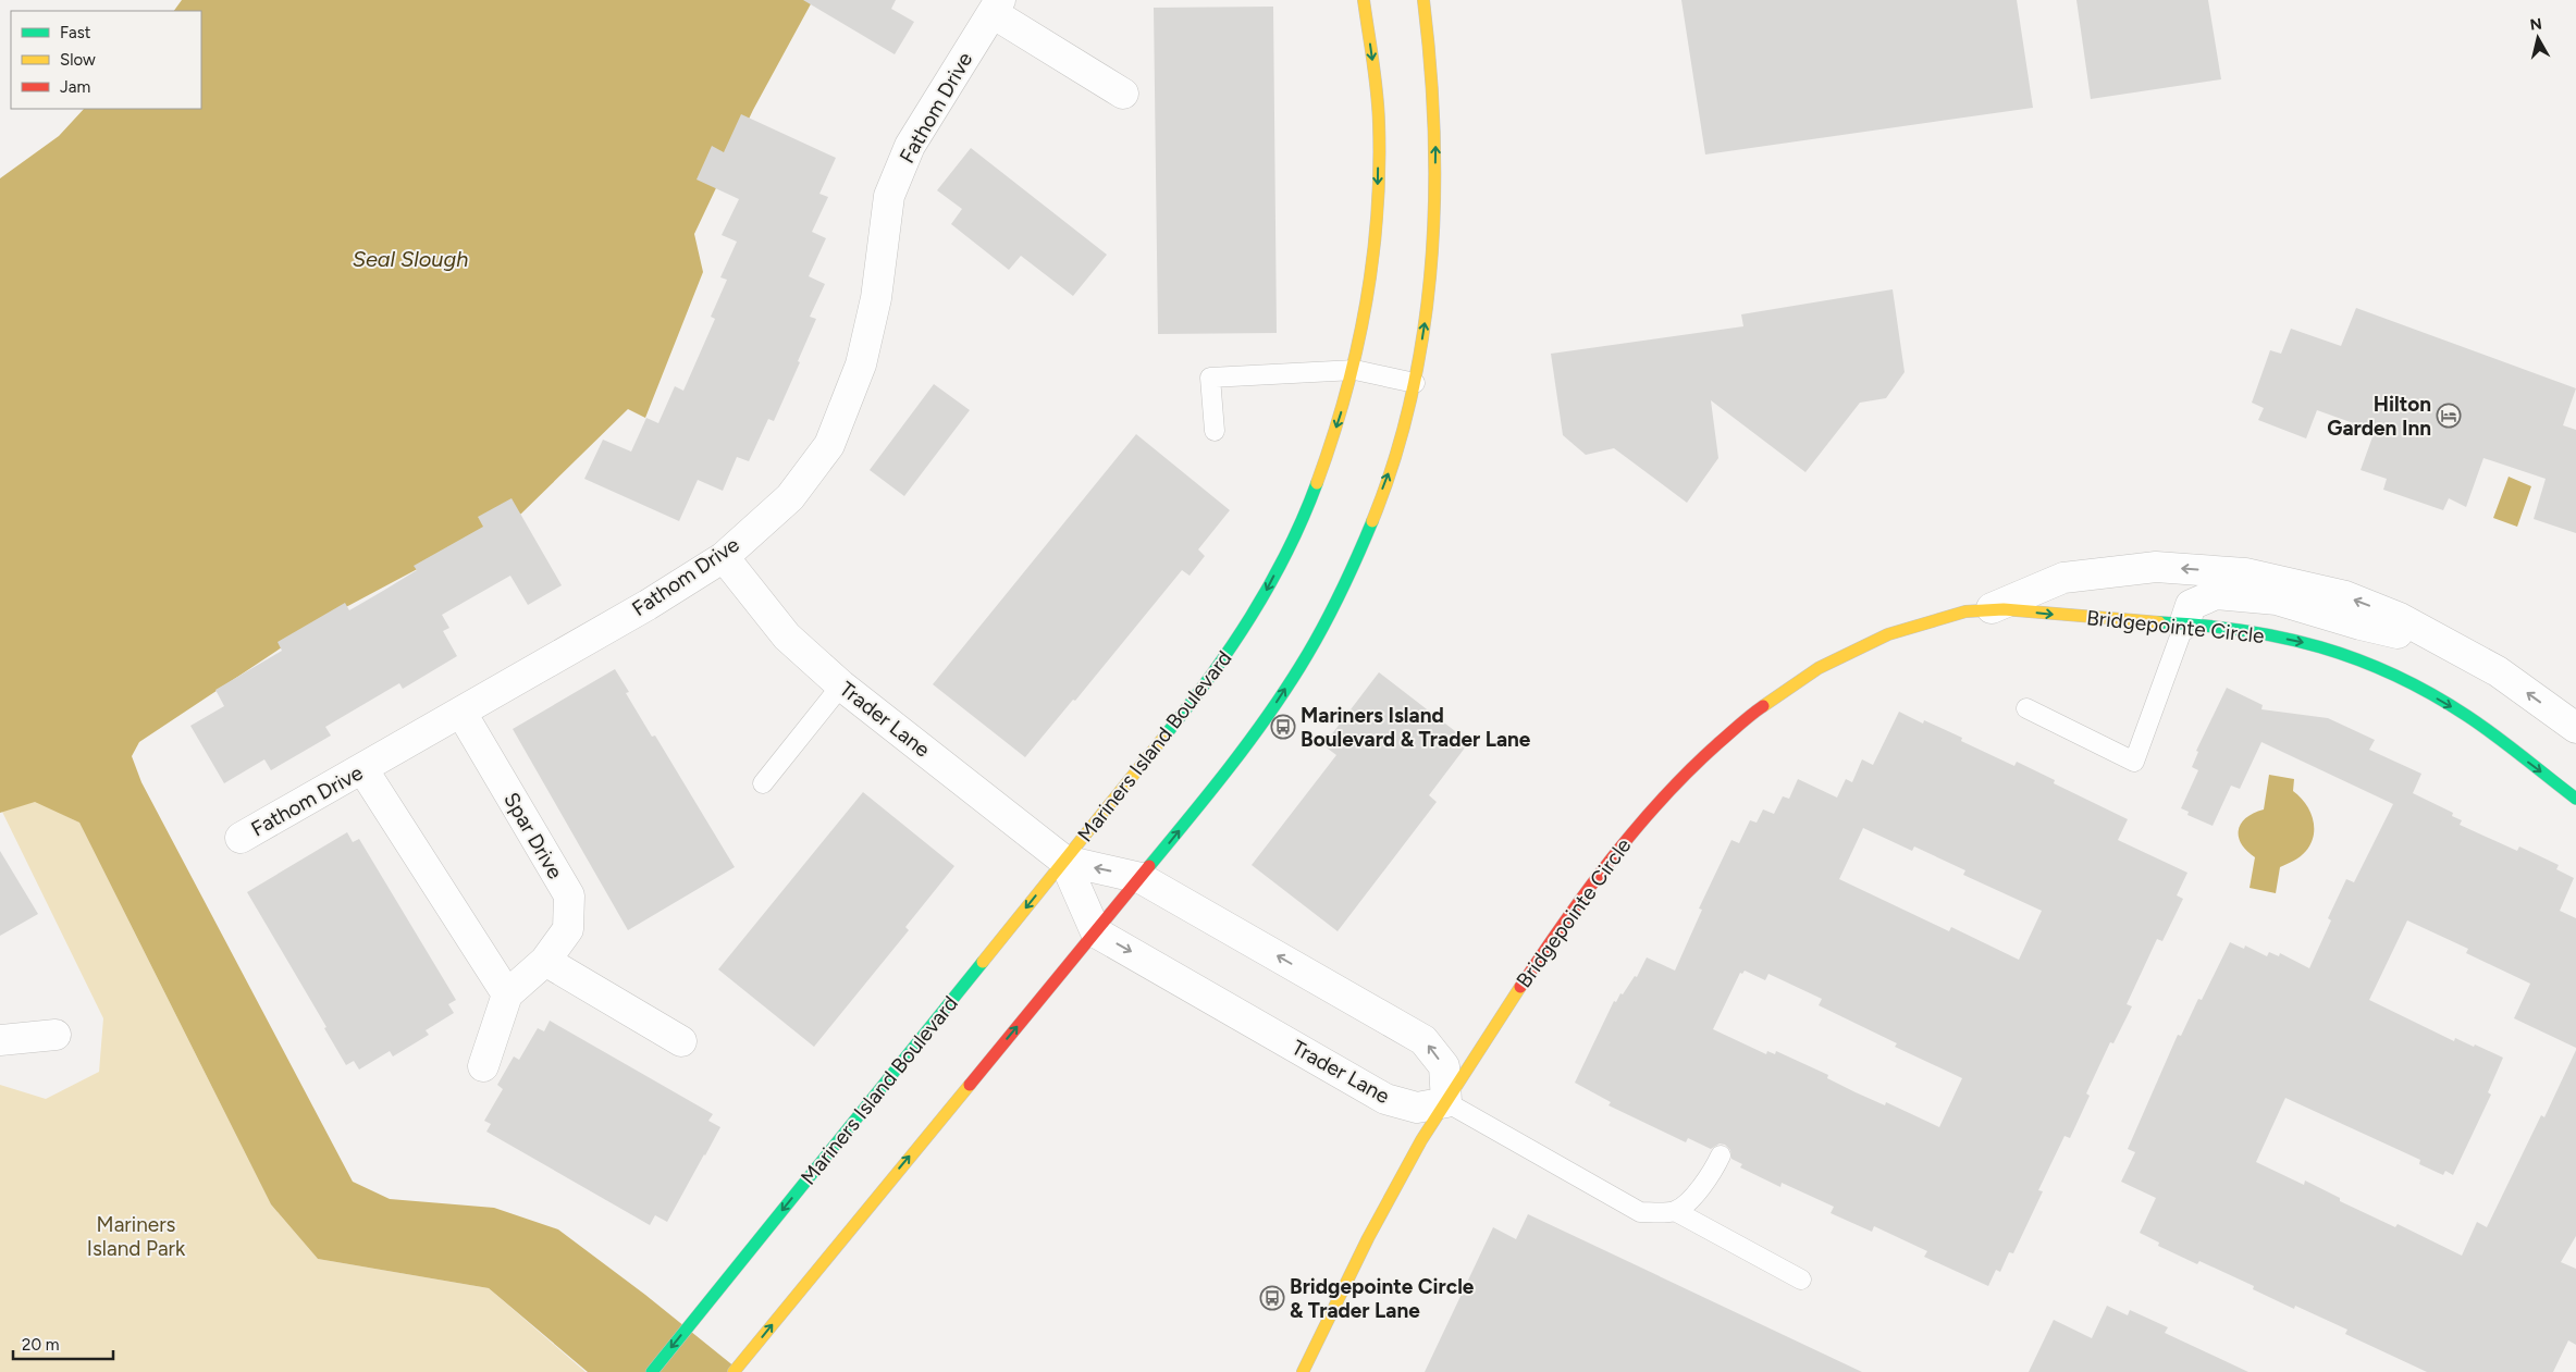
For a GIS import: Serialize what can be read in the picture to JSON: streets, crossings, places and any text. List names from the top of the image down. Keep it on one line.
{"streets":{"main road":["Bridgepointe Circle","Mariners Island Boulevard"],"street":["Fathom Drive","Trader Lane","Spar Drive"]},"crossings":[["Fathom Drive","Trader Lane"],["Fathom Drive","Spar Drive"],["Bridgepointe Circle","Trader Lane"],["Trader Lane","Mariners Island Boulevard"]],"water":["Seal Slough"],"parks":["Mariners Island Park"],"places":{"hotel":["Hilton Garden Inn"],"bus stop":["Mariners Island Boulevard & Trader Lane","Bridgepointe Circle & Trader Lane"]},"legend":["Fast","Slow","Jam"],"scale_bar":"20 m","north":"top"}
